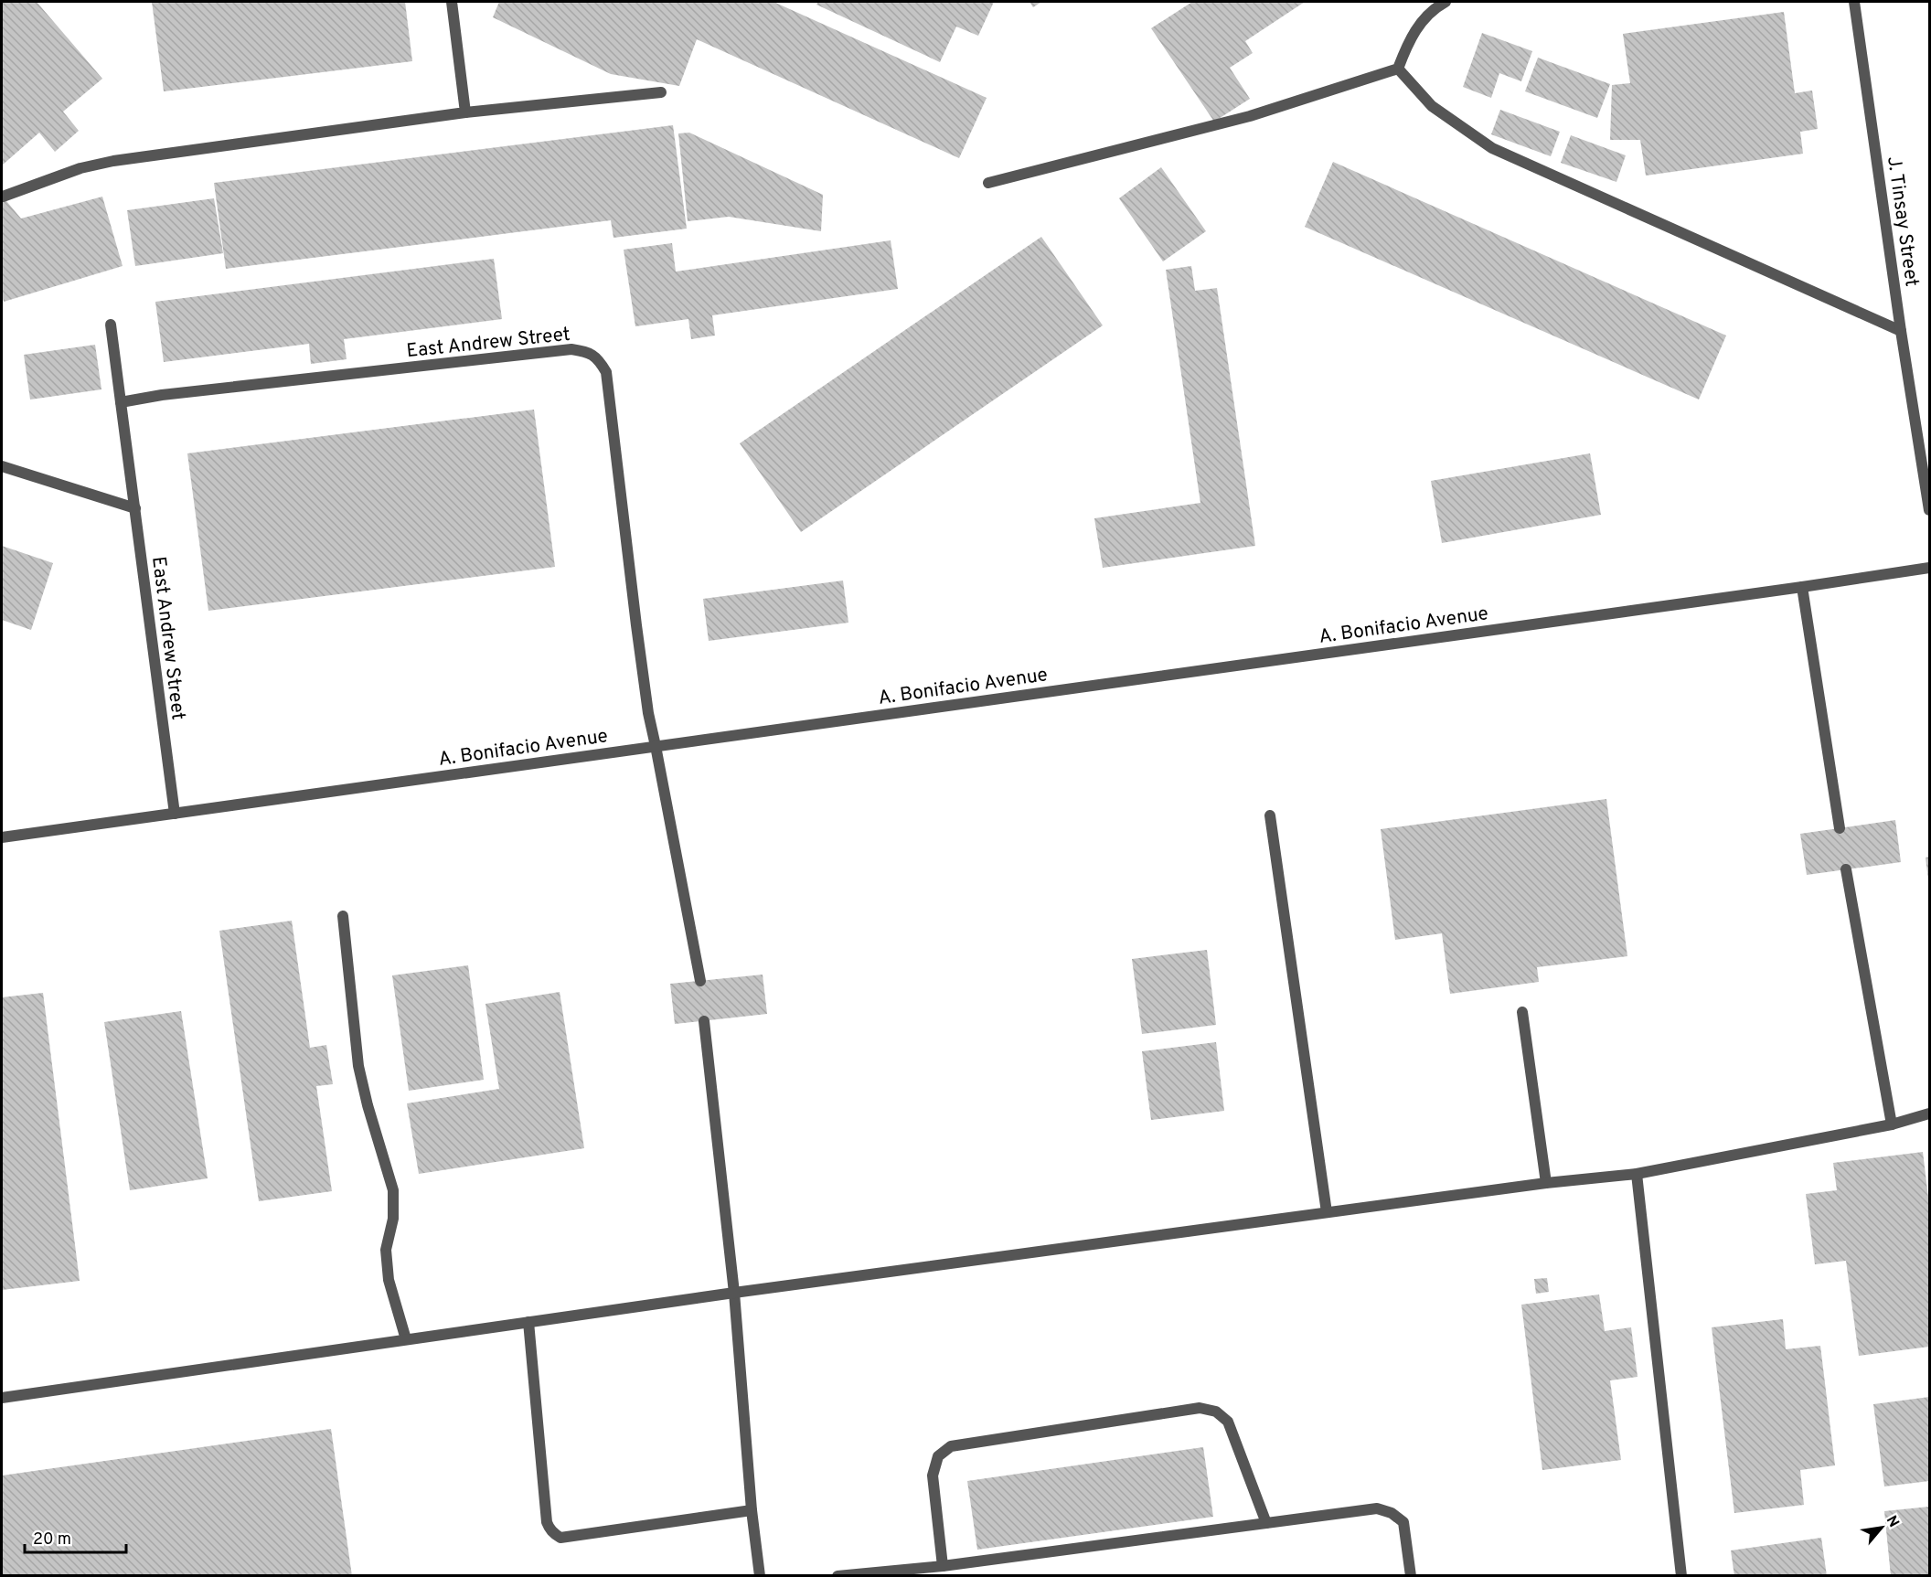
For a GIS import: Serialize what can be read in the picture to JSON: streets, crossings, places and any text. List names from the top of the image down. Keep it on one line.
{"streets":{"street":["J. Tinsay Street","East Andrew Street","A. Bonifacio Avenue"]},"crossings":[["East Andrew Street","A. Bonifacio Avenue"]],"scale_bar":"20 m","north":"top right"}
